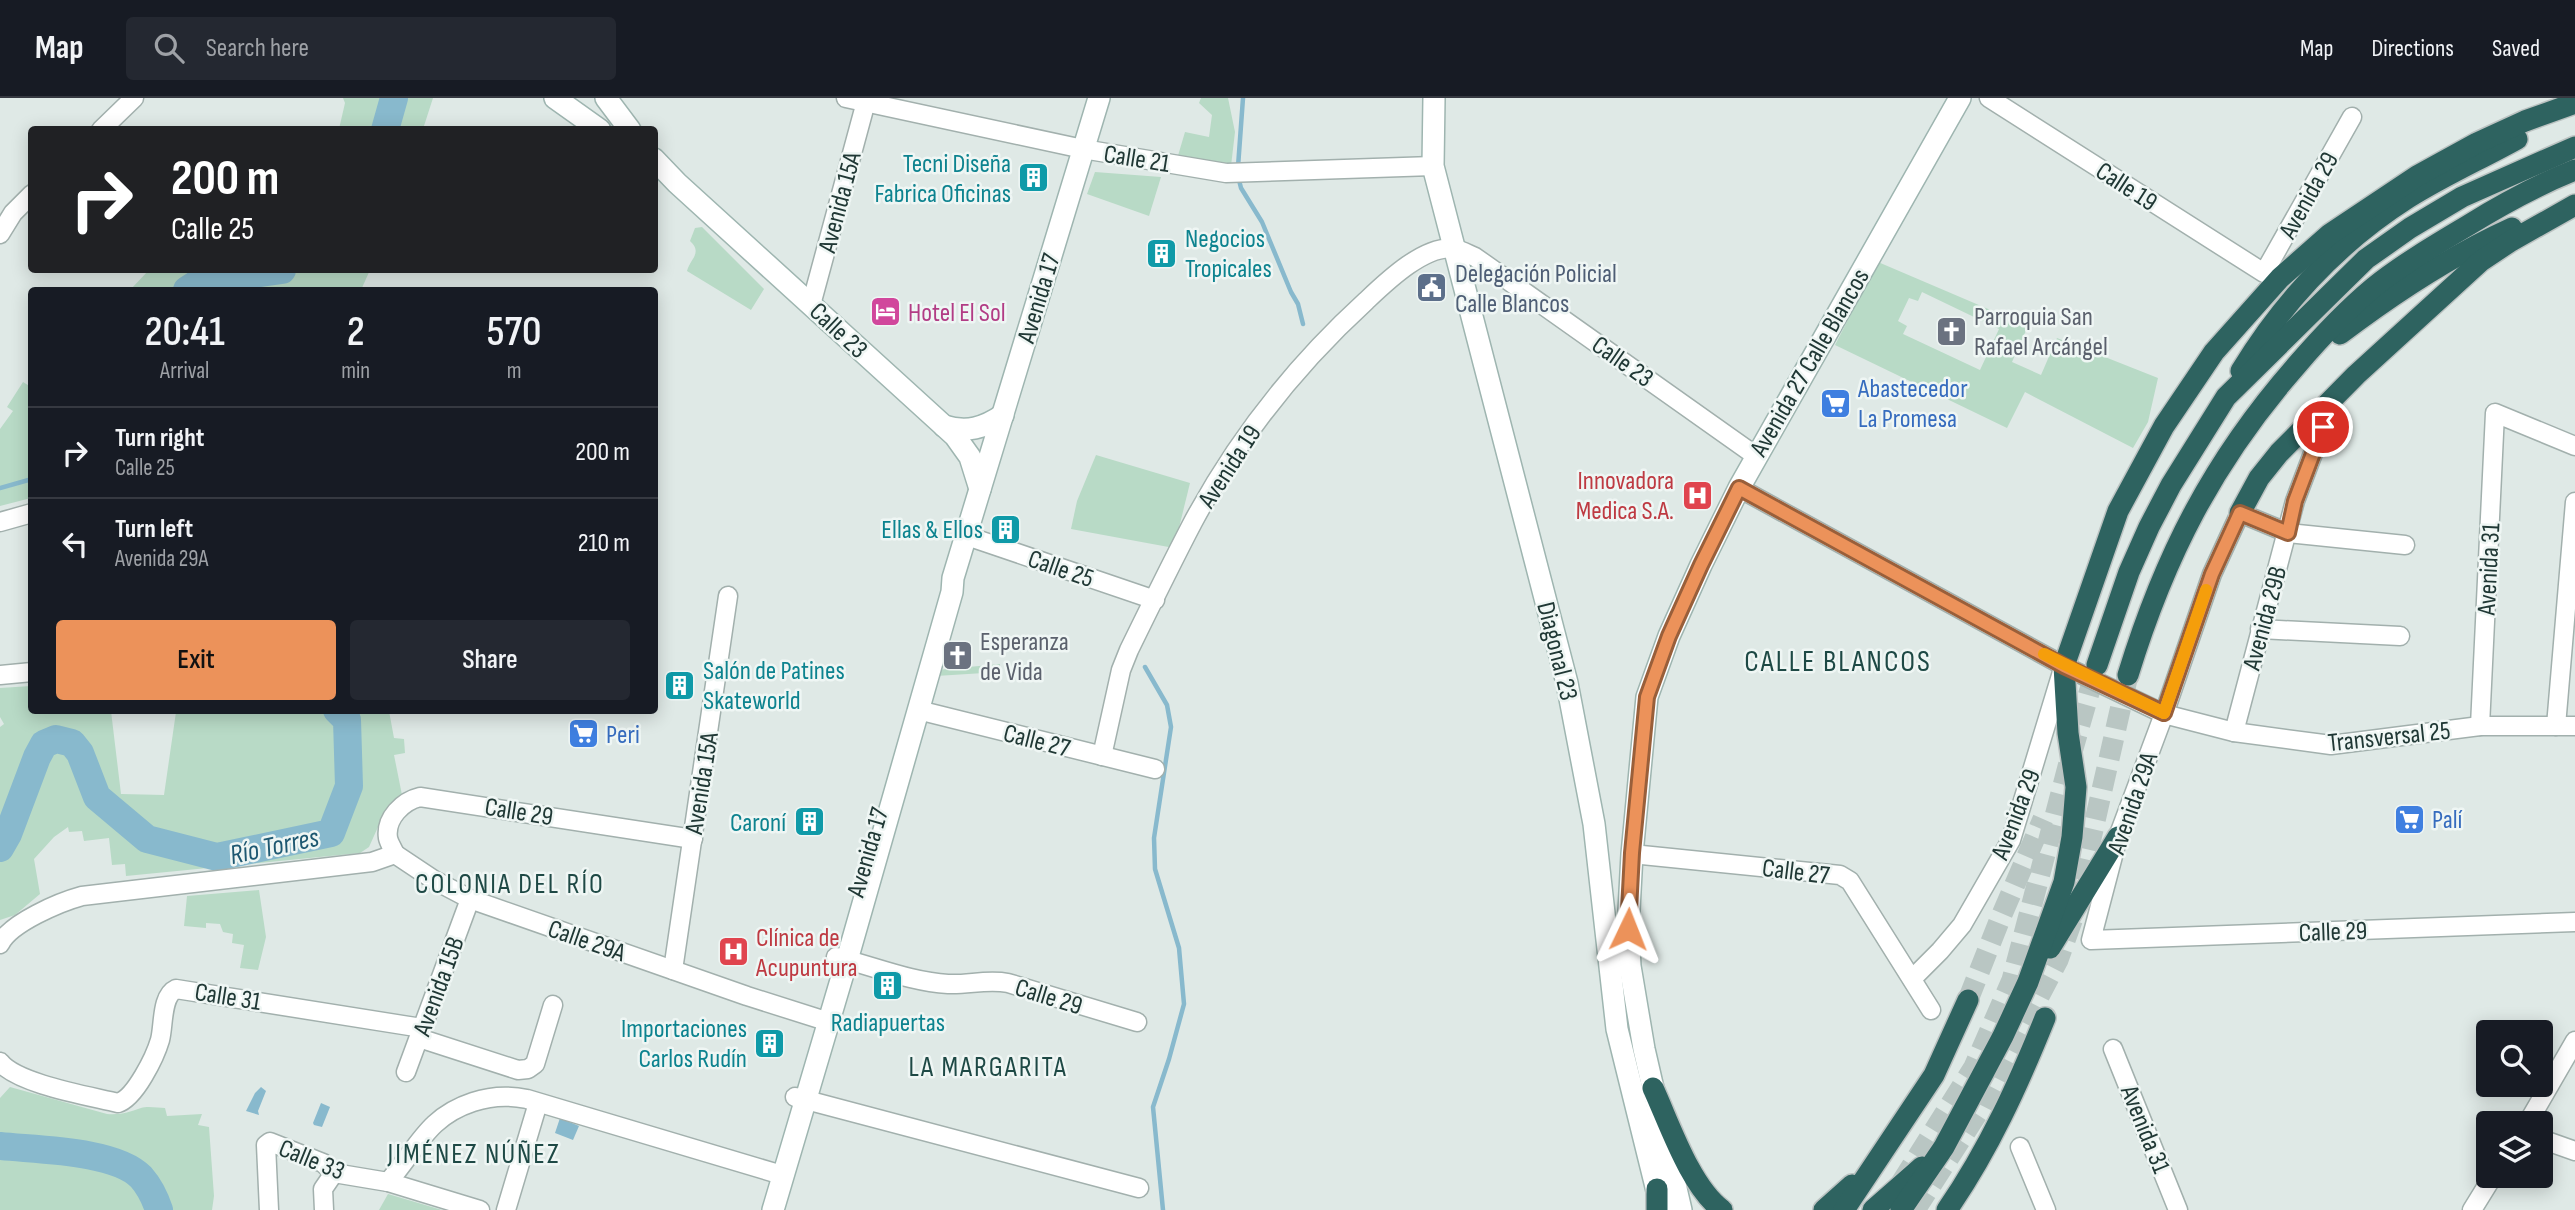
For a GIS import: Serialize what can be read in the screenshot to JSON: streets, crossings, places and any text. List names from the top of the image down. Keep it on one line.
{"streets":{"main road":["Avenida 17","Calle 23","Avenida 27 Calle Blancos","Diagonal 23"],"street":["Calle 21","Calle 19","Avenida 29","Avenida 15A","Avenida 19","Calle 25","Avenida 31","Avenida 29B","Transversal 25","Calle 27","Avenida 29A","Calle 29","Calle 29A","Avenida 15B","Calle 31","Calle 33"]},"crossings":[["Calle 21","Avenida 15A"],["Calle 21","Avenida 17"],["Calle 21","Diagonal 23"],["Calle 19","Avenida 29"],["Avenida 29","Calle 27"],["Avenida 15A","Calle 23"],["Avenida 15A","Calle 29"],["Avenida 15A","Calle 29A"],["Avenida 17","Calle 23"],["Avenida 17","Calle 25"],["Avenida 17","Calle 27"],["Avenida 17","Calle 29"],["Avenida 17","Calle 29A"],["Calle 23","Avenida 27 Calle Blancos"],["Calle 23","Avenida 19"],["Calle 23","Diagonal 23"],["Avenida 27 Calle Blancos","Calle 27"],["Avenida 19","Calle 25"],["Avenida 19","Diagonal 23"],["Avenida 19","Calle 27"],["Avenida 31","Transversal 25"],["Avenida 29B","Transversal 25"],["Transversal 25","Avenida 29A"],["Avenida 29A","Calle 29"],["Calle 29","Calle 29A"],["Calle 29A","Avenida 15B"],["Avenida 15B","Calle 31"]],"districts":["CALLE BLANCOS","COLONIA DEL RÍO","LA MARGARITA","JIMÉNEZ NÚÑEZ"],"water":["Río Torres"],"places":{"building":["Tecni Diseña Fabrica Oficinas","Negocios Tropicales","Ellas & Ellos","Salón de Patines Skateworld","Caroní","Radiapuertas","Importaciones Carlos Rudín"],"public building":["Delegación Policial Calle Blancos"],"hotel":["Hotel El Sol"],"church":["Parroquia San Rafael Arcángel","Esperanza de Vida"],"supermarket":["Abastecedor La Promesa","Peri","Palí"],"hospital":["Innovadora Medica S.A.","Clínica de Acupuntura"]},"page":{"header":"Map","search":"Search here","nav":["Map","Directions","Saved"],"turn":["200 m","Calle 25"],"eta":["20:41","Arrival","2","min","570","m"],"list":[{"name":"Turn right","note":"Calle 25","value":"200 m"},{"name":"Turn left","note":"Avenida 29A","value":"210 m"}],"buttons":["Exit","Share"]}}
